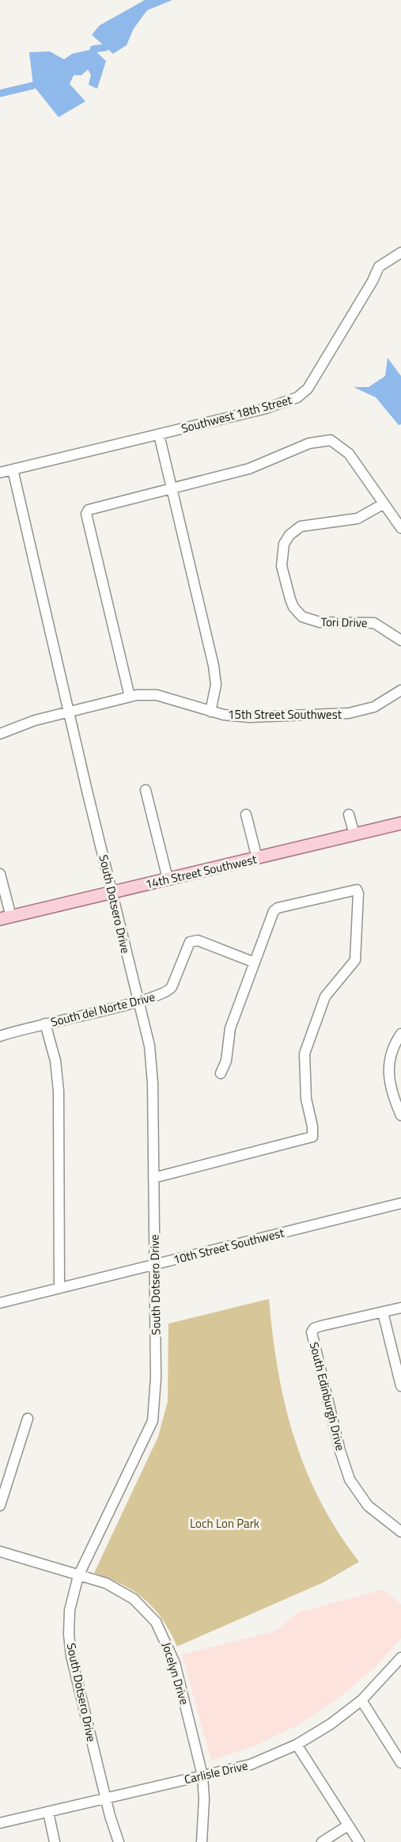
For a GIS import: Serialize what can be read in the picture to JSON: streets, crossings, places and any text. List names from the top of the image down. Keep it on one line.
{"streets":{"main road":["14th Street Southwest"],"street":["Southwest 18th Street","Tori Drive","15th Street Southwest","South Dotsero Drive","South del Norte Drive","10th Street Southwest","South Edinburgh Drive","Jocelyn Drive","Carlisle Drive"]},"crossings":[["Southwest 18th Street","South Dotsero Drive"],["15th Street Southwest","South Dotsero Drive"],["14th Street Southwest","South Dotsero Drive"],["South Dotsero Drive","South del Norte Drive"],["South Dotsero Drive","10th Street Southwest"],["South Dotsero Drive","Jocelyn Drive"],["South Dotsero Drive","Carlisle Drive"],["Jocelyn Drive","Carlisle Drive"]],"parks":["Loch Lon Park"]}
